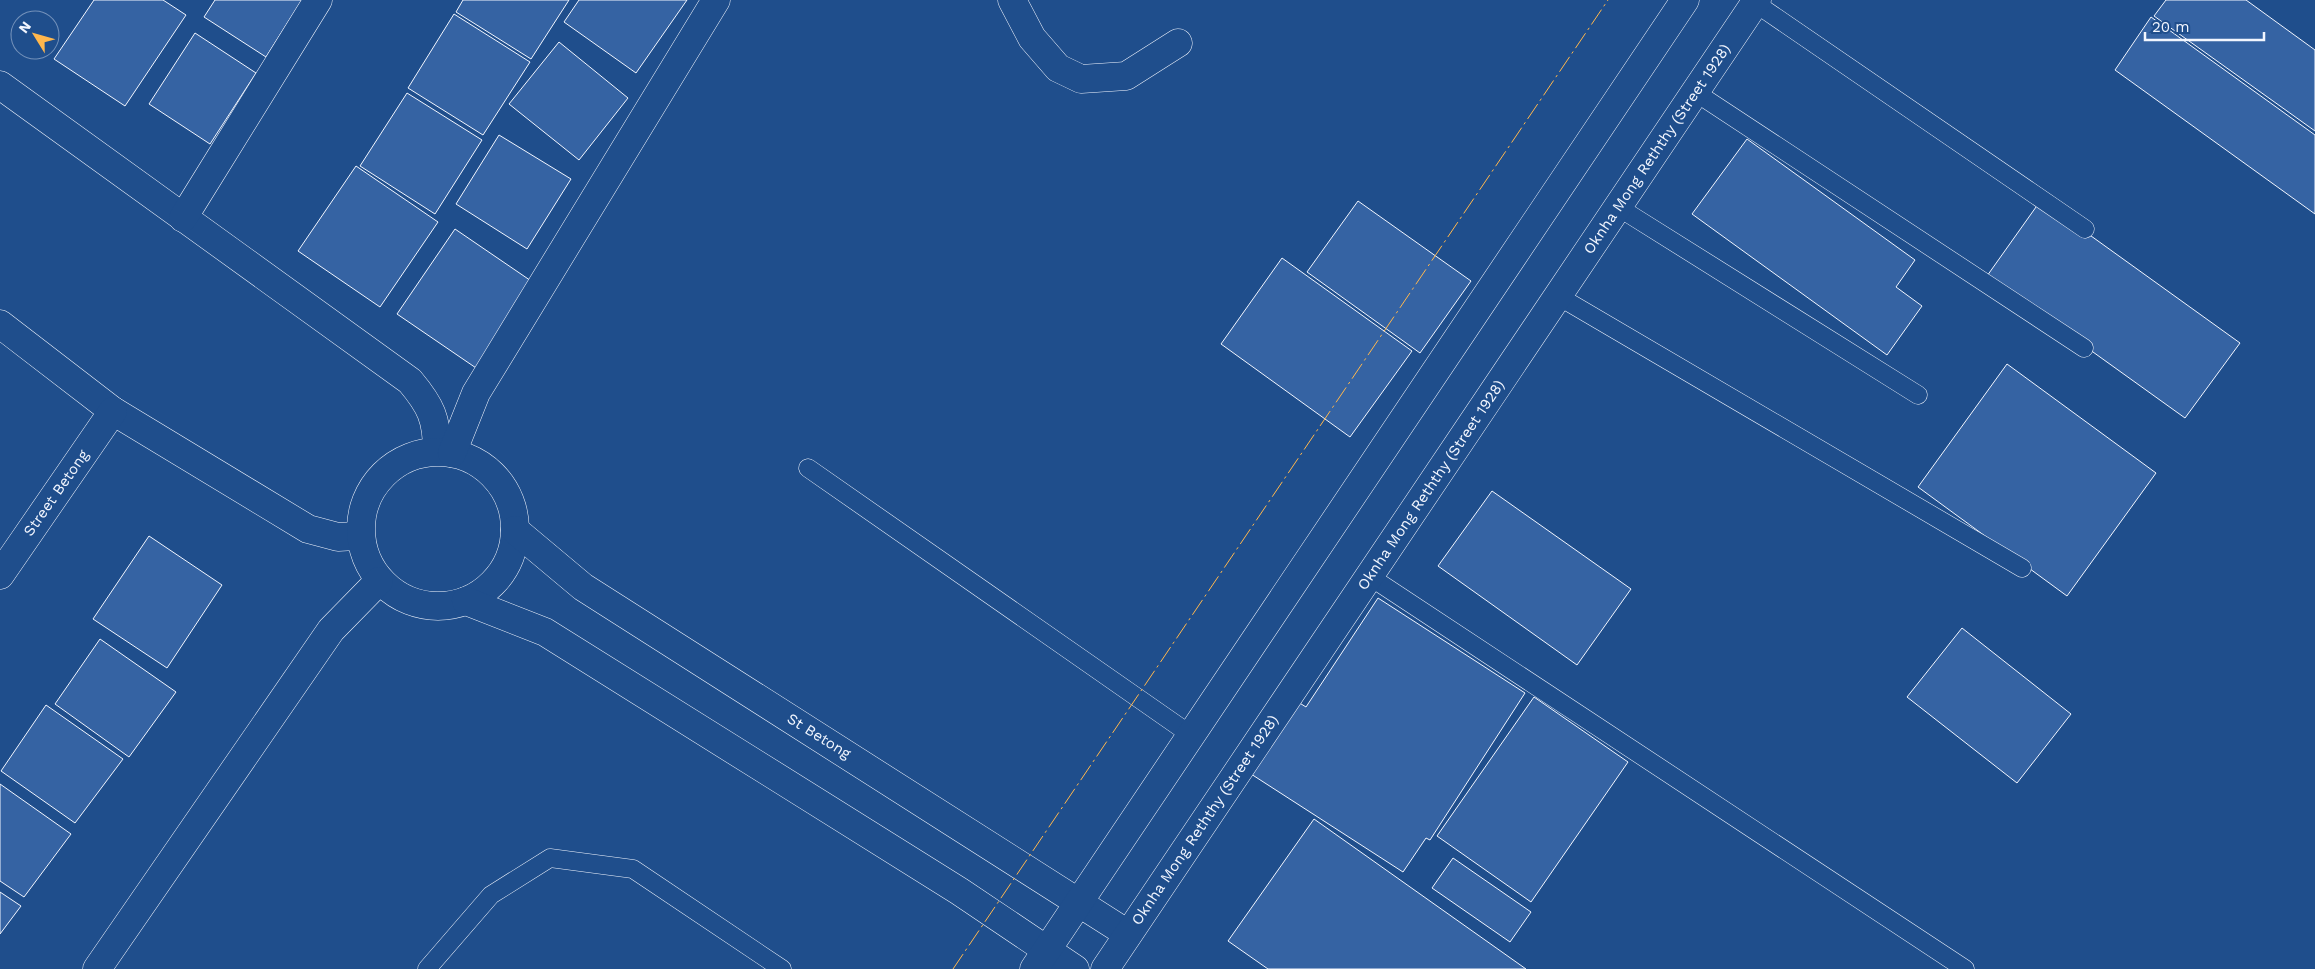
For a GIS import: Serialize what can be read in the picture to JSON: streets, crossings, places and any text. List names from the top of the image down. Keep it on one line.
{"streets":{"street":["Oknha Mong Reththy (Street 1928)","Street Betong","St Betong"]},"crossings":[["Oknha Mong Reththy (Street 1928)","St Betong"]],"scale_bar":"20 m","north":"top left"}
